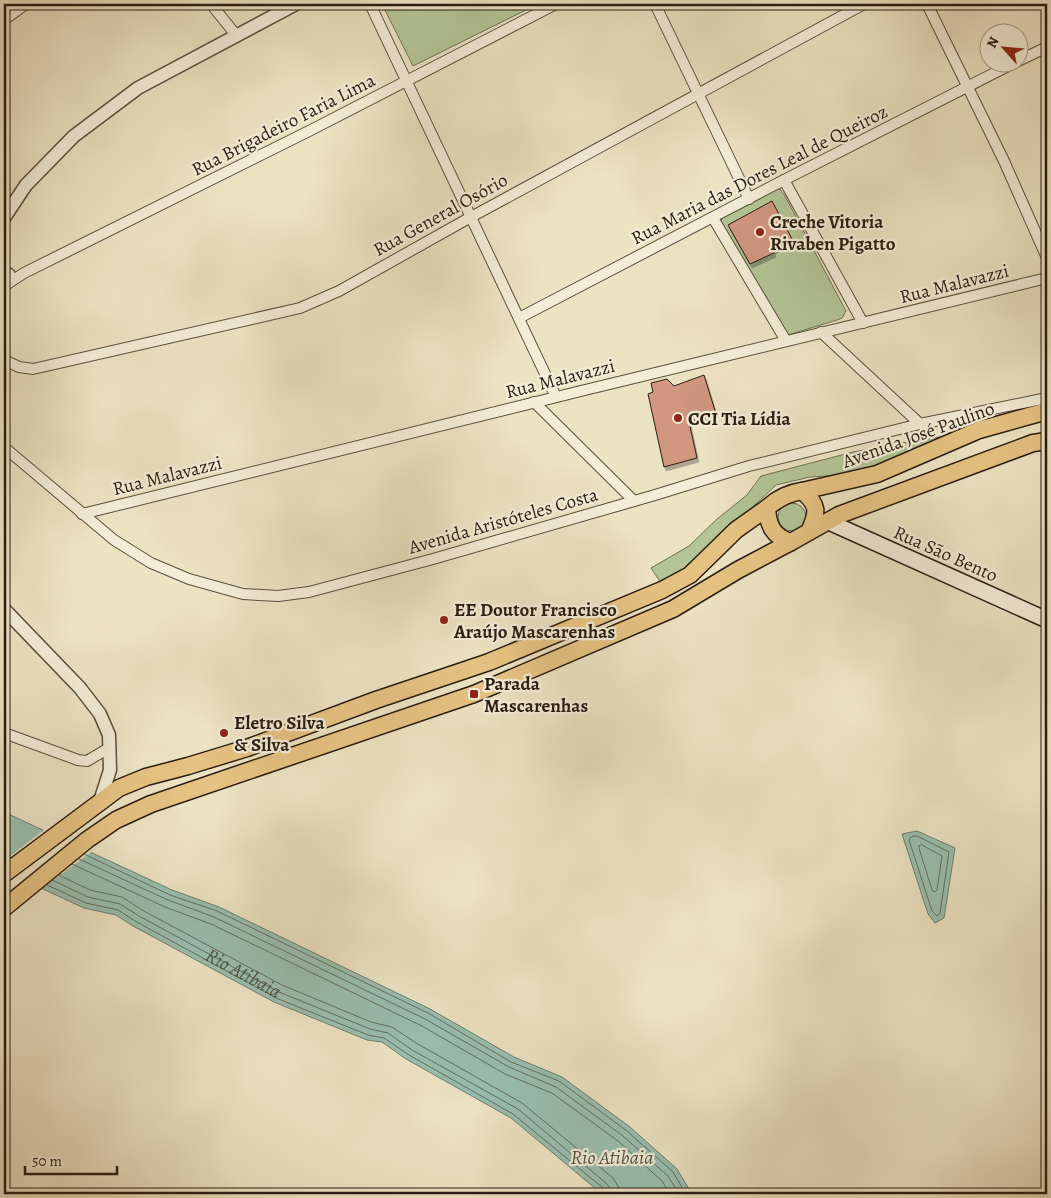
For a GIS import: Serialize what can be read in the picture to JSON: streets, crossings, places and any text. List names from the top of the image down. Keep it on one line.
{"streets":{"main road":["Avenida José Paulino","Rua São Bento"],"street":["Rua Brigadeiro Faria Lima","Rua Maria das Dores Leal de Queiroz","Rua General Osório","Rua Malavazzi","Avenida Aristóteles Costa"]},"crossings":[["Rua Malavazzi","Avenida Aristóteles Costa"]],"water":["Rio Atibaia"],"places":{"other":["Creche Vitoria Rivaben Pigatto","CCI Tia Lídia","EE Doutor Francisco Araújo Mascarenhas","Eletro Silva & Silva"],"transit":["Parada Mascarenhas"]},"scale_bar":"50 m","north":"top left"}
